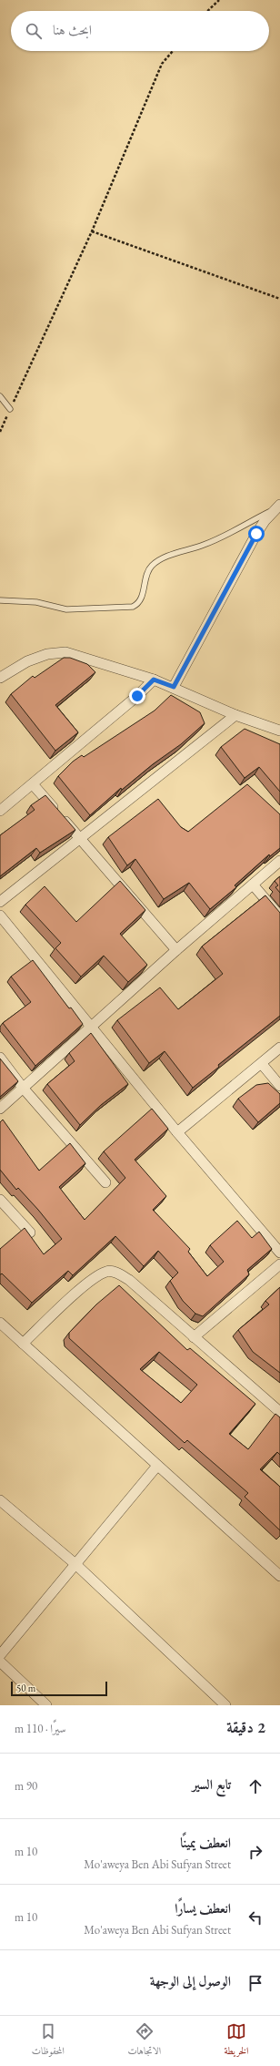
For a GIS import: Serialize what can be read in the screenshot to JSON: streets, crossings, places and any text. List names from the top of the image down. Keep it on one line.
{"scale_bar":"50 m","page":{"search":"ابحث هنا","scale":"50 m","heading":["2 دقيقة","سيرًا · 110 m"],"list":[["تابع السير","90 m"],["انعطف يمينًا","Mo'aweya Ben Abi Sufyan Street","10 m"],["انعطف يسارًا","Mo'aweya Ben Abi Sufyan Street","10 m"],"الوصول إلى الوجهة"],"nav":["الخريطة","الاتجاهات","المحفوظات"]}}
